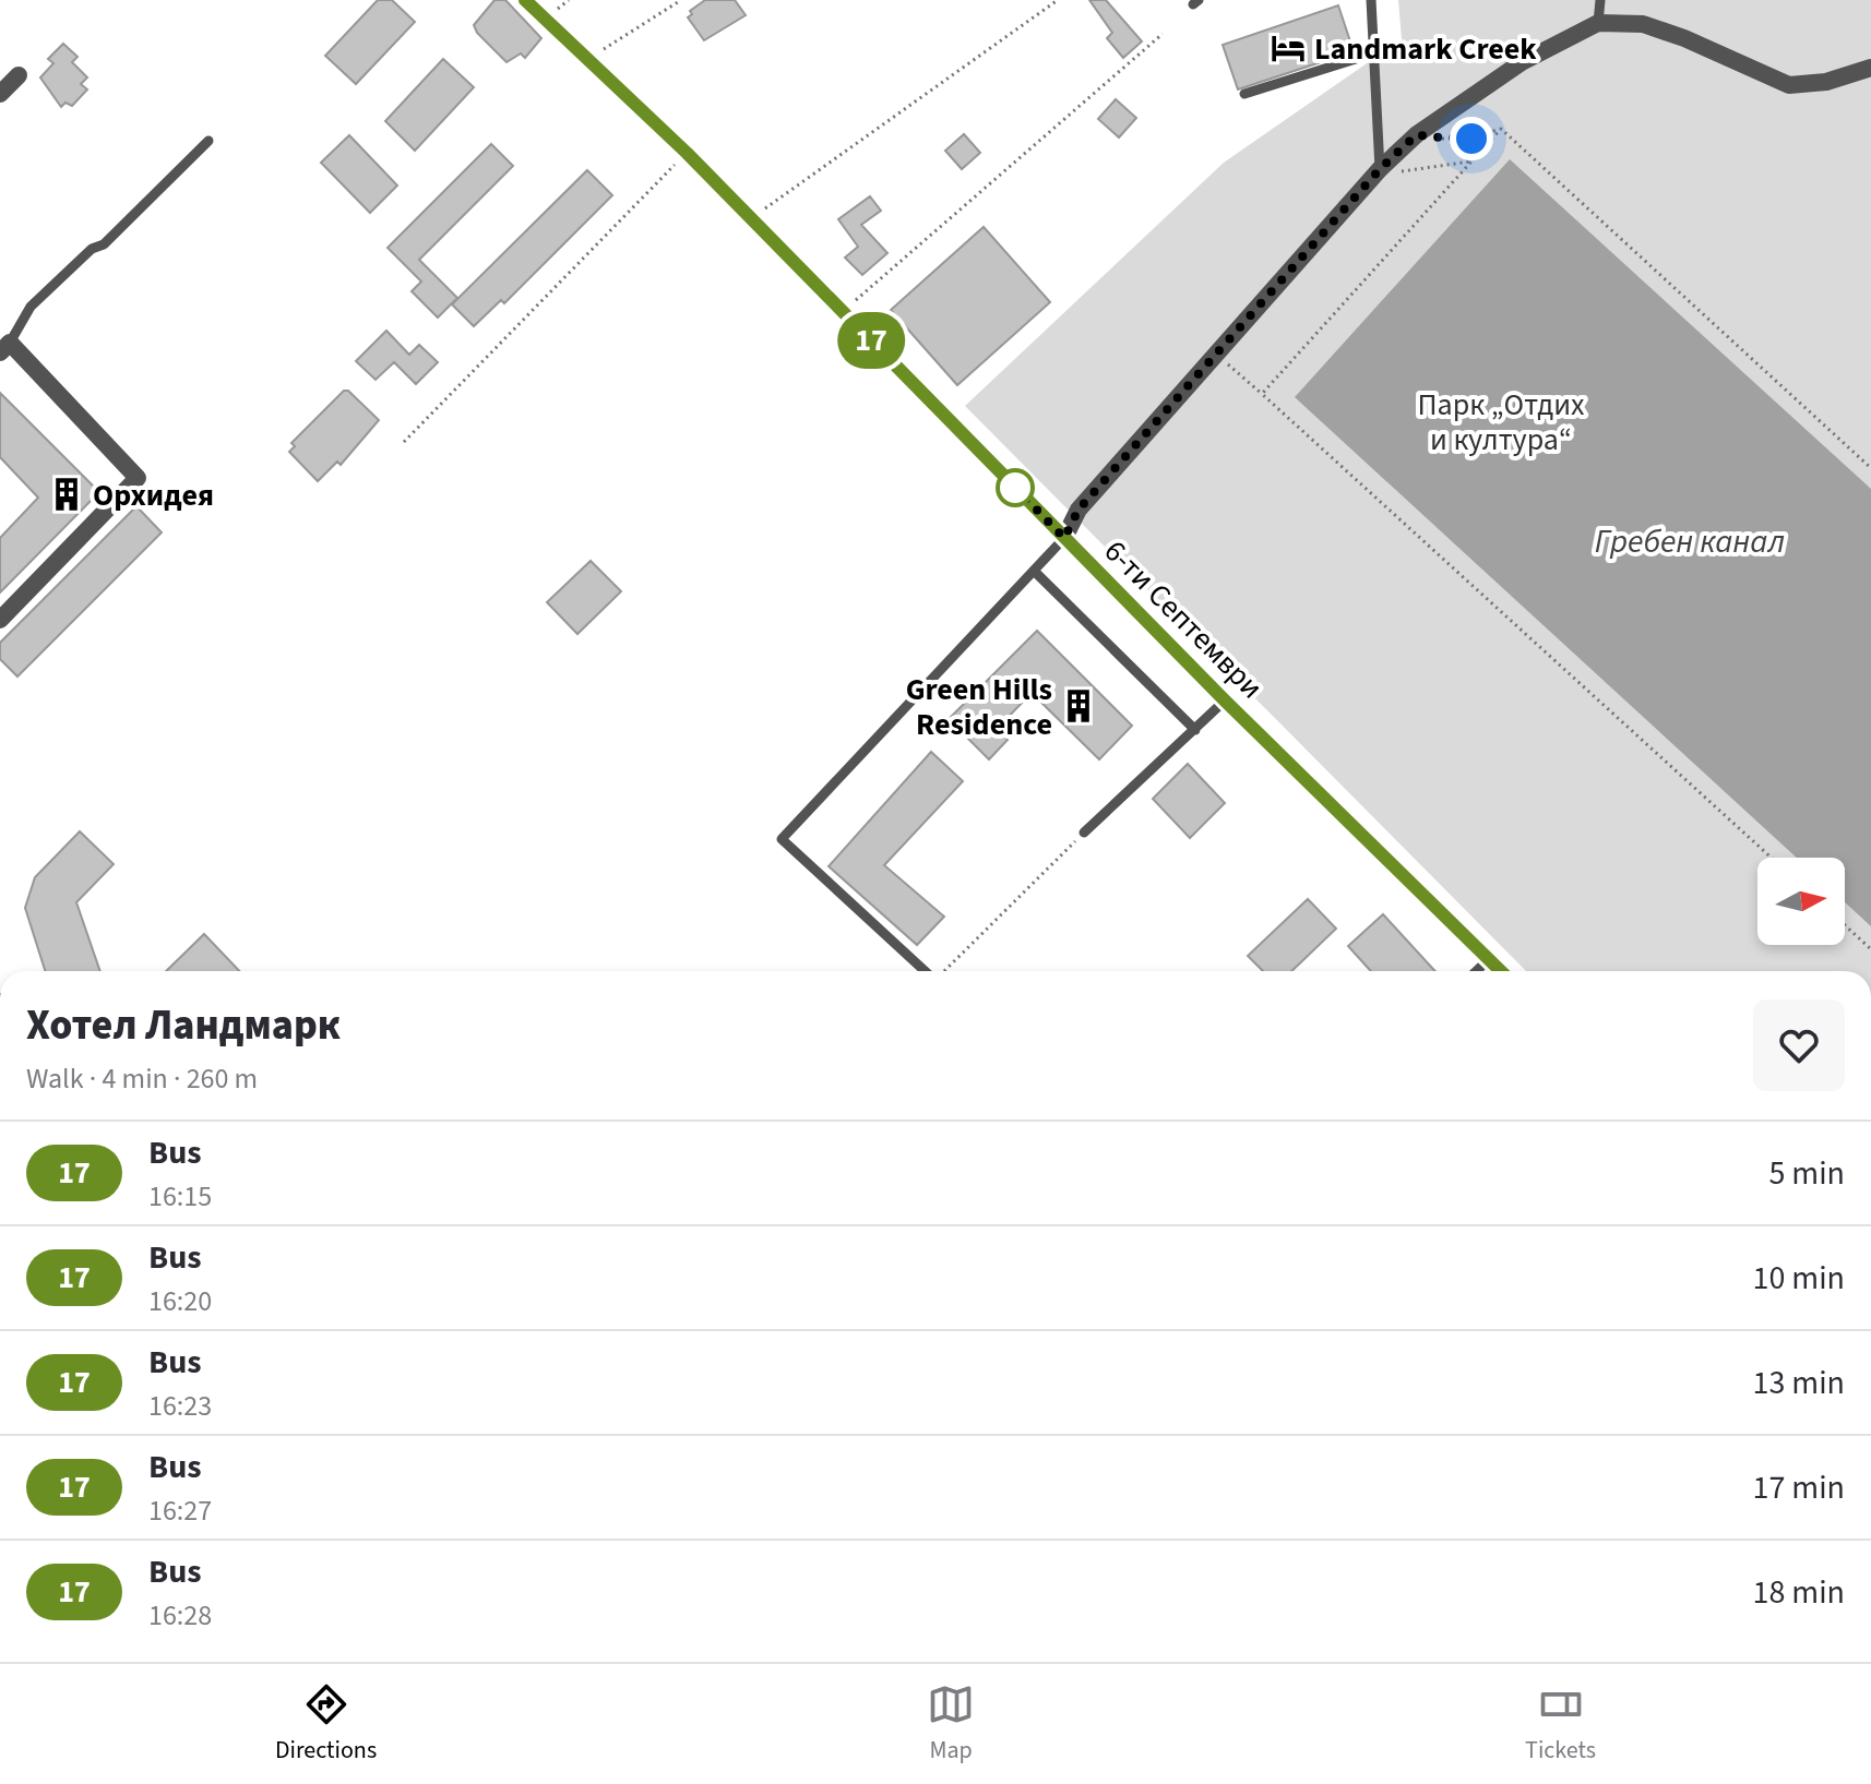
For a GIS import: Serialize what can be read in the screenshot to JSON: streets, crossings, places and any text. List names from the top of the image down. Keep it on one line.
{"streets":{"street":["6-ти Септември"]},"water":["Гребен канал"],"parks":["Парк „Отдих и култура“"],"places":{"hotel":["Landmark Creek"],"building":["Орхидея","Green Hills Residence"]},"lines":["bus line 17"],"north":"right","page":{"on_map":"17","heading":["Хотел Ландмарк","Walk · 4 min · 260 m"],"list":[{"mark":"17","name":"Bus","note":"16:15","value":"5 min"},{"mark":"17","name":"Bus","note":"16:20","value":"10 min"},{"mark":"17","name":"Bus","note":"16:23","value":"13 min"},{"mark":"17","name":"Bus","note":"16:27","value":"17 min"},{"mark":"17","name":"Bus","note":"16:28","value":"18 min"}],"tabs":["Directions","Map","Tickets"]}}
